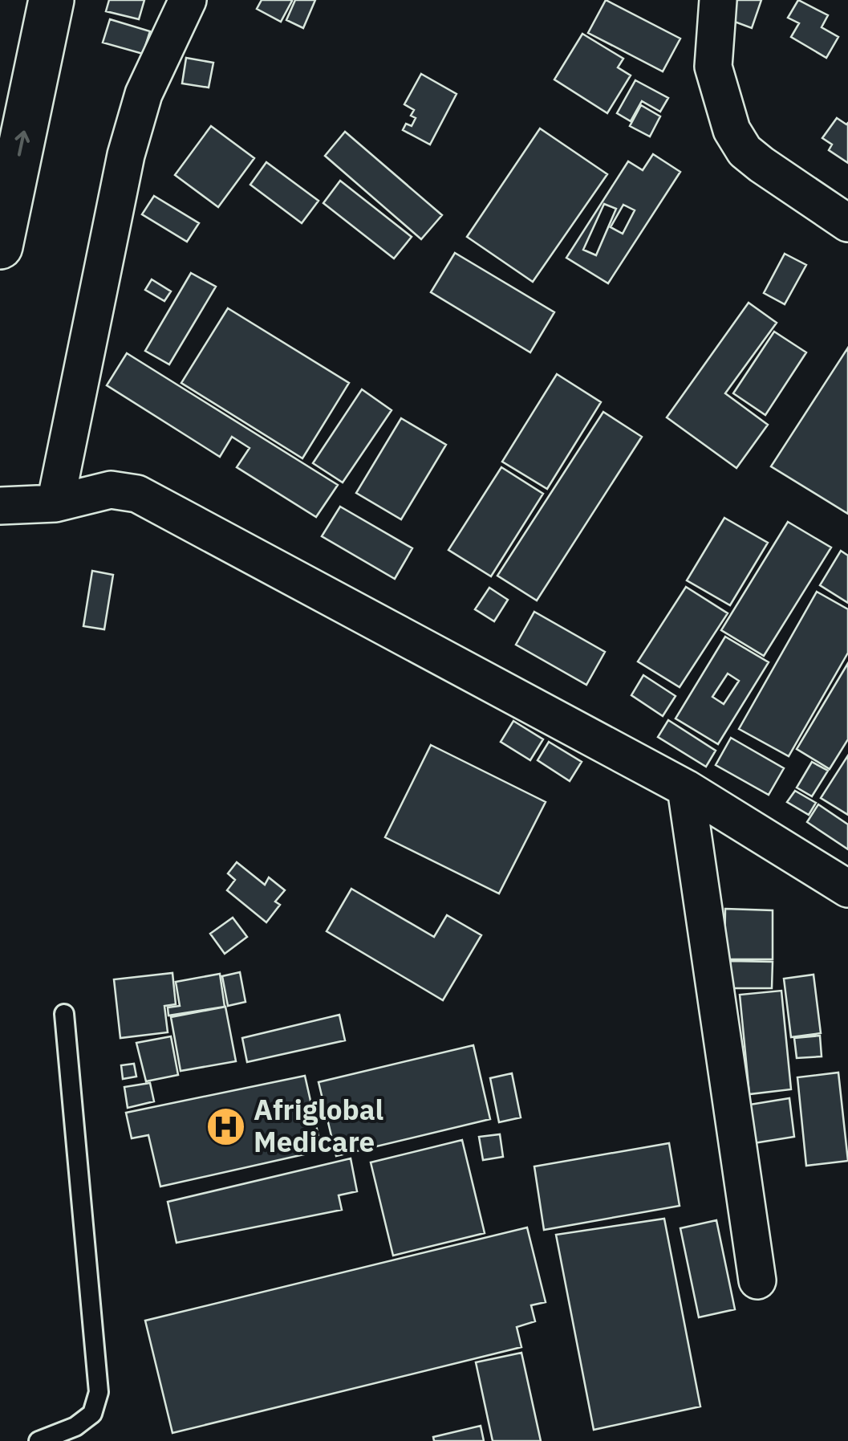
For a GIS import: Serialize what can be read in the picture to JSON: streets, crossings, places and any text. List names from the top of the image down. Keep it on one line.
{"places":{"hospital":["Afriglobal Medicare"]}}
